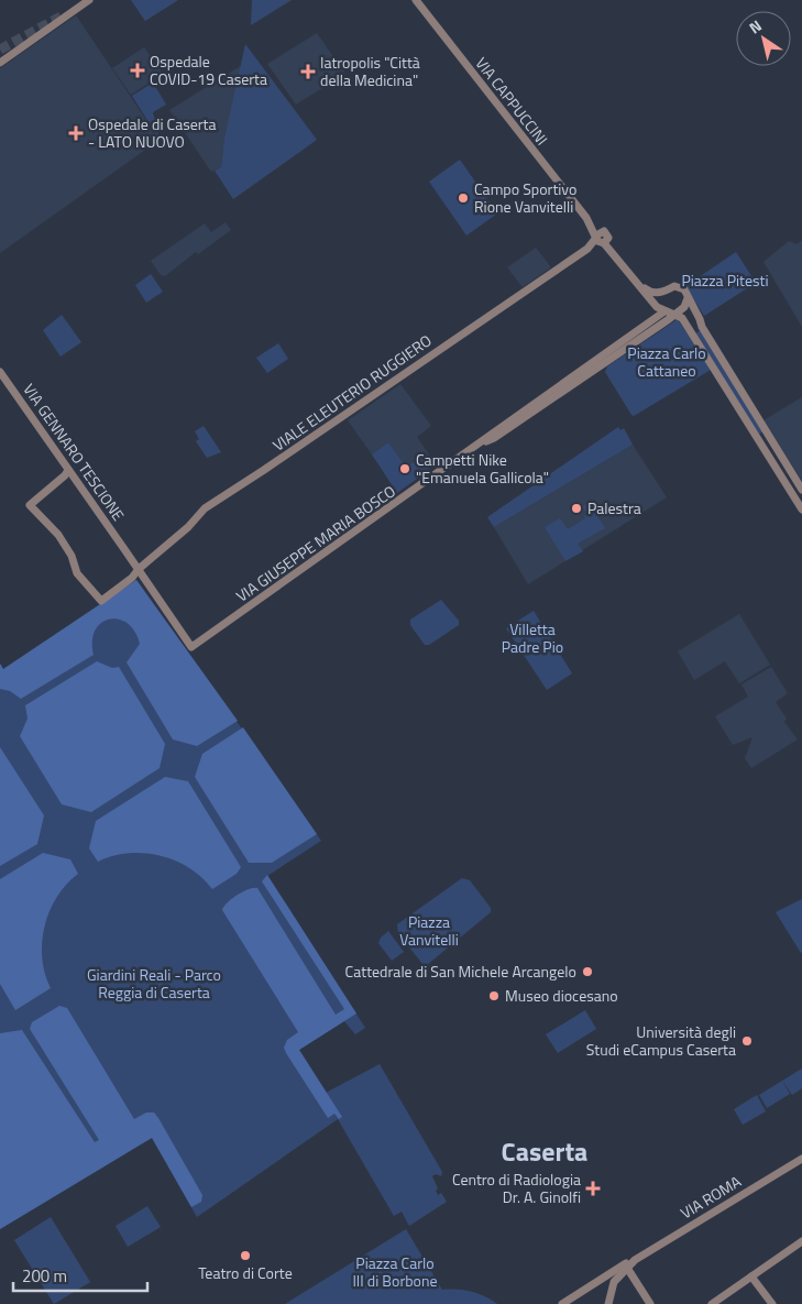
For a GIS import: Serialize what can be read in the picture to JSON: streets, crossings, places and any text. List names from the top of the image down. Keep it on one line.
{"streets":{"street":["VIA CAPPUCCINI","VIALE ELEUTERIO RUGGIERO","VIA GENNARO TESCIONE","VIA GIUSEPPE MARIA BOSCO","VIA ROMA"]},"crossings":[["VIA CAPPUCCINI","VIALE ELEUTERIO RUGGIERO"],["VIA CAPPUCCINI","VIA GIUSEPPE MARIA BOSCO"],["VIALE ELEUTERIO RUGGIERO","VIA GENNARO TESCIONE"],["VIA GENNARO TESCIONE","VIA GIUSEPPE MARIA BOSCO"]],"districts":["Caserta"],"parks":["Piazza Pitesti","Piazza Carlo Cattaneo","Villetta Padre Pio","Piazza Vanvitelli","Giardini Reali - Parco Reggia di Caserta","Piazza Carlo III di Borbone"],"places":{"health":["Ospedale COVID-19 Caserta","Iatropolis \"Città della Medicina\"","Ospedale di Caserta - LATO NUOVO","Centro di Radiologia Dr. A. Ginolfi"],"other":["Campo Sportivo Rione Vanvitelli","Campetti Nike \"Emanuela Gallicola\"","Palestra","Cattedrale di San Michele Arcangelo","Museo diocesano","Università degli Studi eCampus Caserta","Teatro di Corte"]},"scale_bar":"200 m","north":"top left"}
